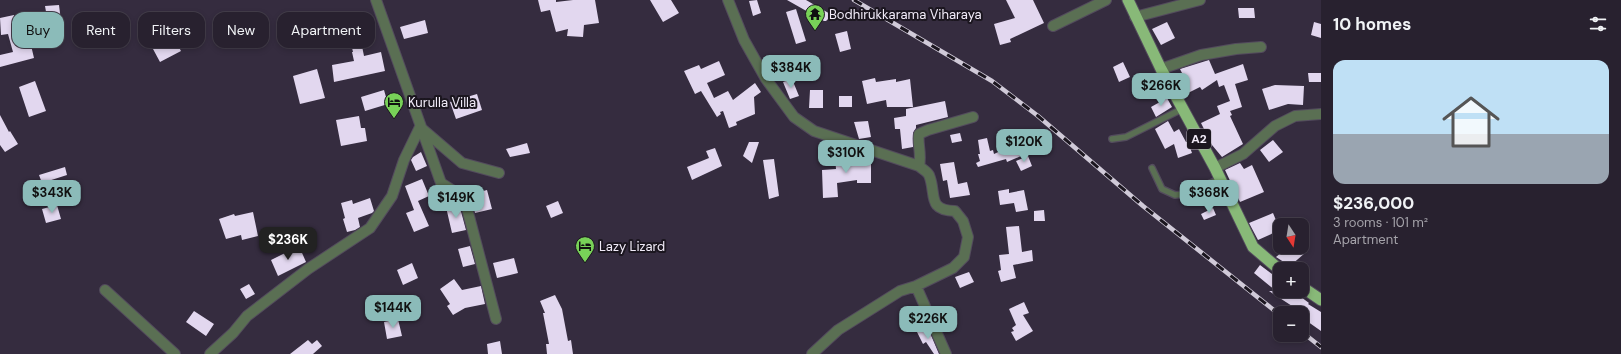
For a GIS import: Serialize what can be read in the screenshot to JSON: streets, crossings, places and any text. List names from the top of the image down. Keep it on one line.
{"streets":{"highway":["A2"]},"places":{"temple":["Bodhirukkarama Viharaya"],"hotel":["Kurulla Villa","Lazy Lizard"]},"north":"bottom","page":{"heading":"10 homes","chip":["Buy","Rent","Filters","New","Apartment"],"list":[{"name":"$236,000","note":"3 rooms · 101 m² · Apartment"}],"price":["$384K","$266K","$120K","$310K","$343K","$368K","$149K","$236K","$144K","$226K"],"map_buttons":["+","−"]}}
